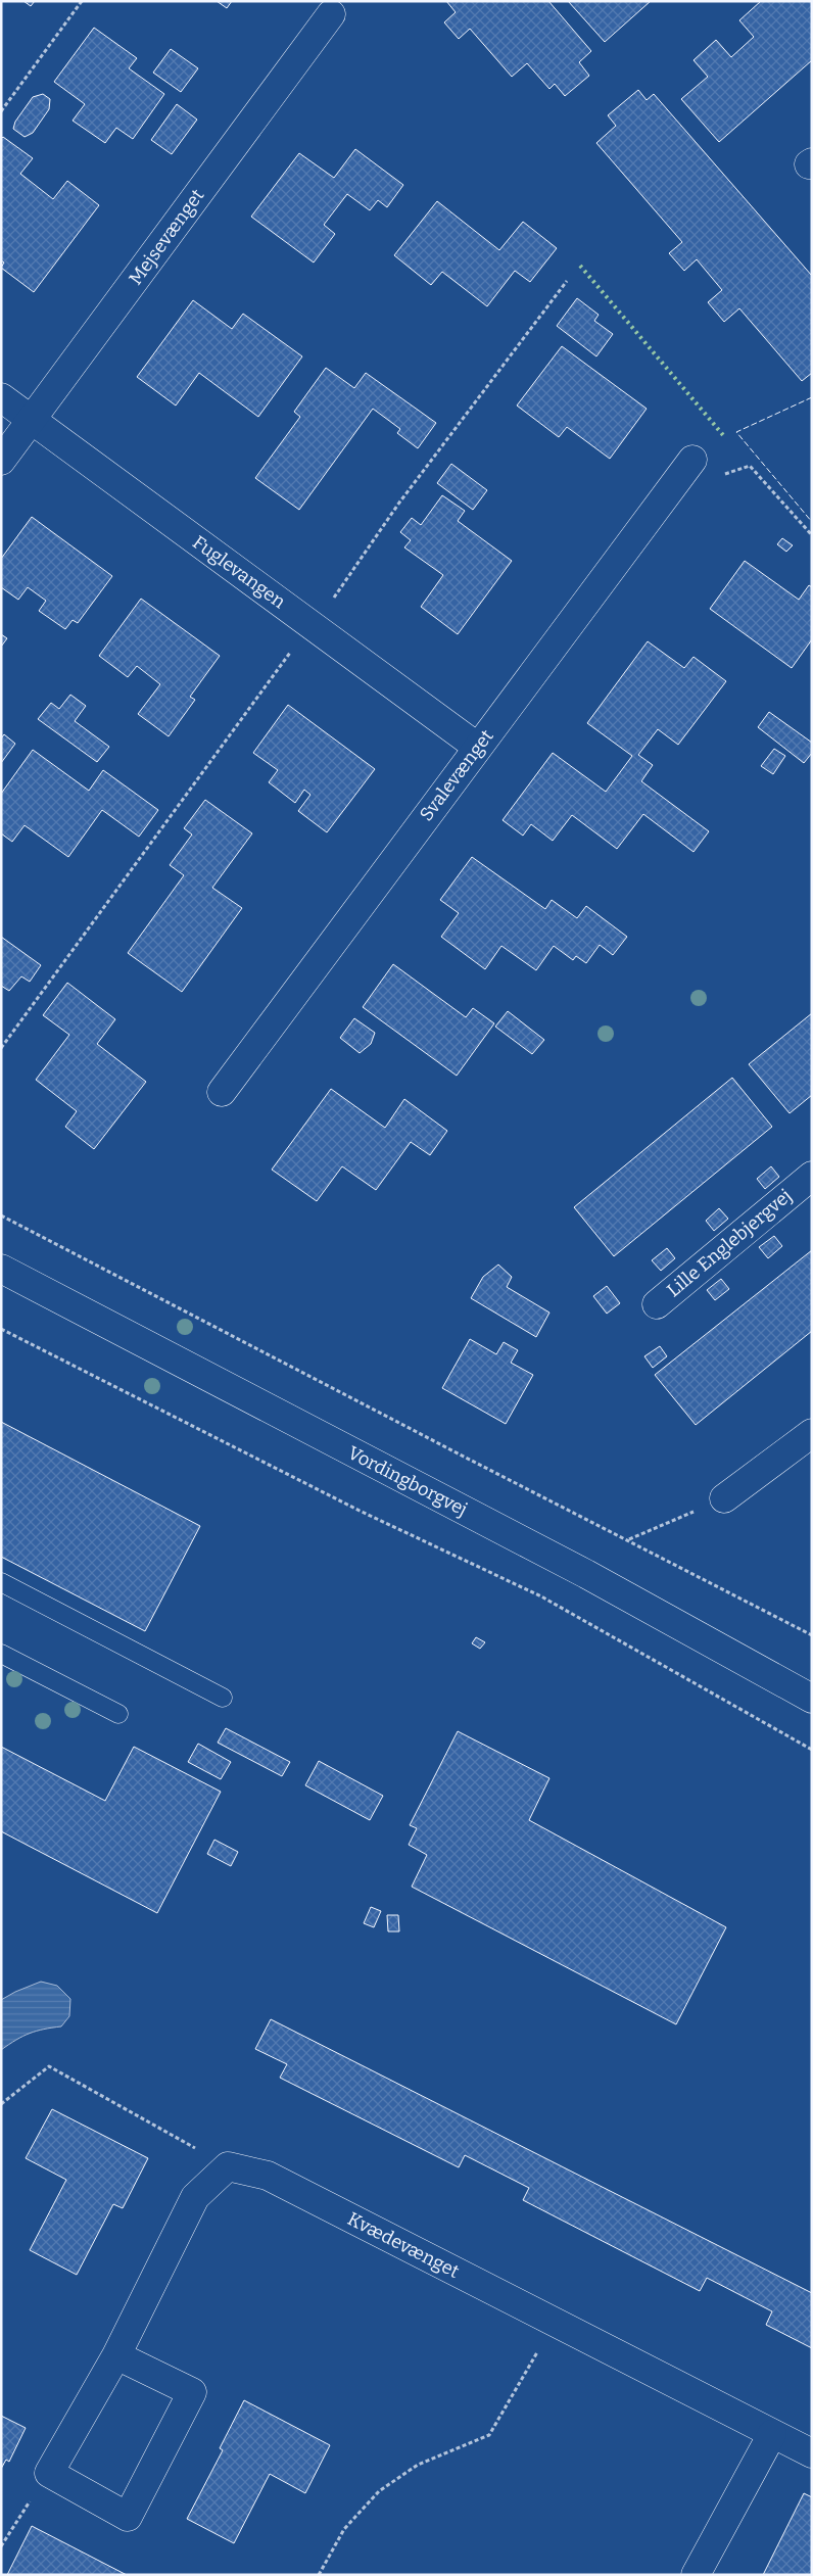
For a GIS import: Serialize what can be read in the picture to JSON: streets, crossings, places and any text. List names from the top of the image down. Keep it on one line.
{"streets":{"street":["Mejsevænget","Fuglevangen","Svalevænget","Lille Englebjergvej","Vordingborgvej","Kvædevænget"]},"crossings":[["Mejsevænget","Fuglevangen"],["Fuglevangen","Svalevænget"]]}
